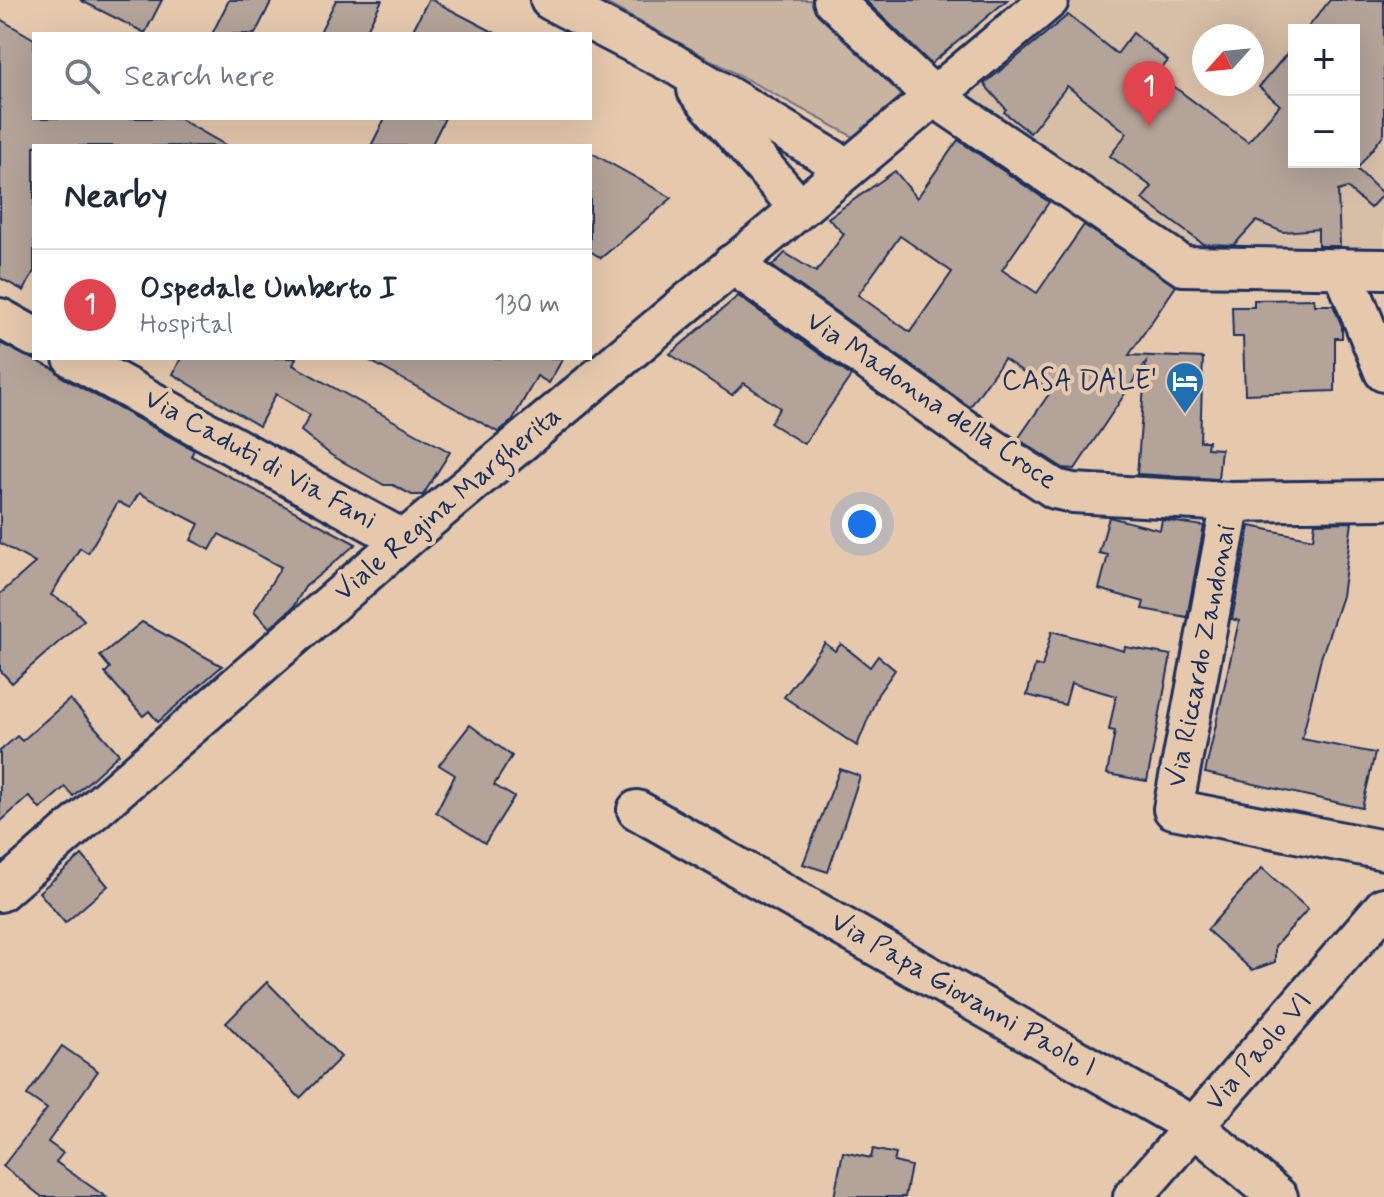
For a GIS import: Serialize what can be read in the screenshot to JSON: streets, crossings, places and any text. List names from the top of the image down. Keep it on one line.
{"streets":{"street":["Via Madonna della Croce","Via Caduti di Via Fani","Viale Regina Margherita","Via Riccardo Zandonai","Via Papa Giovanni Paolo I","Via Paolo VI"]},"crossings":[["Via Madonna della Croce","Viale Regina Margherita"],["Via Madonna della Croce","Via Riccardo Zandonai"],["Via Caduti di Via Fani","Viale Regina Margherita"],["Via Papa Giovanni Paolo I","Via Paolo VI"]],"places":{"hotel":["CASA DALE'"]},"north":"bottom left","page":{"map_buttons":["+","−"],"search":"Search here","pins":"1","heading":"Nearby","list":[{"mark":"1","name":"Ospedale Umberto I","note":"Hospital","value":"130 m"}]}}
